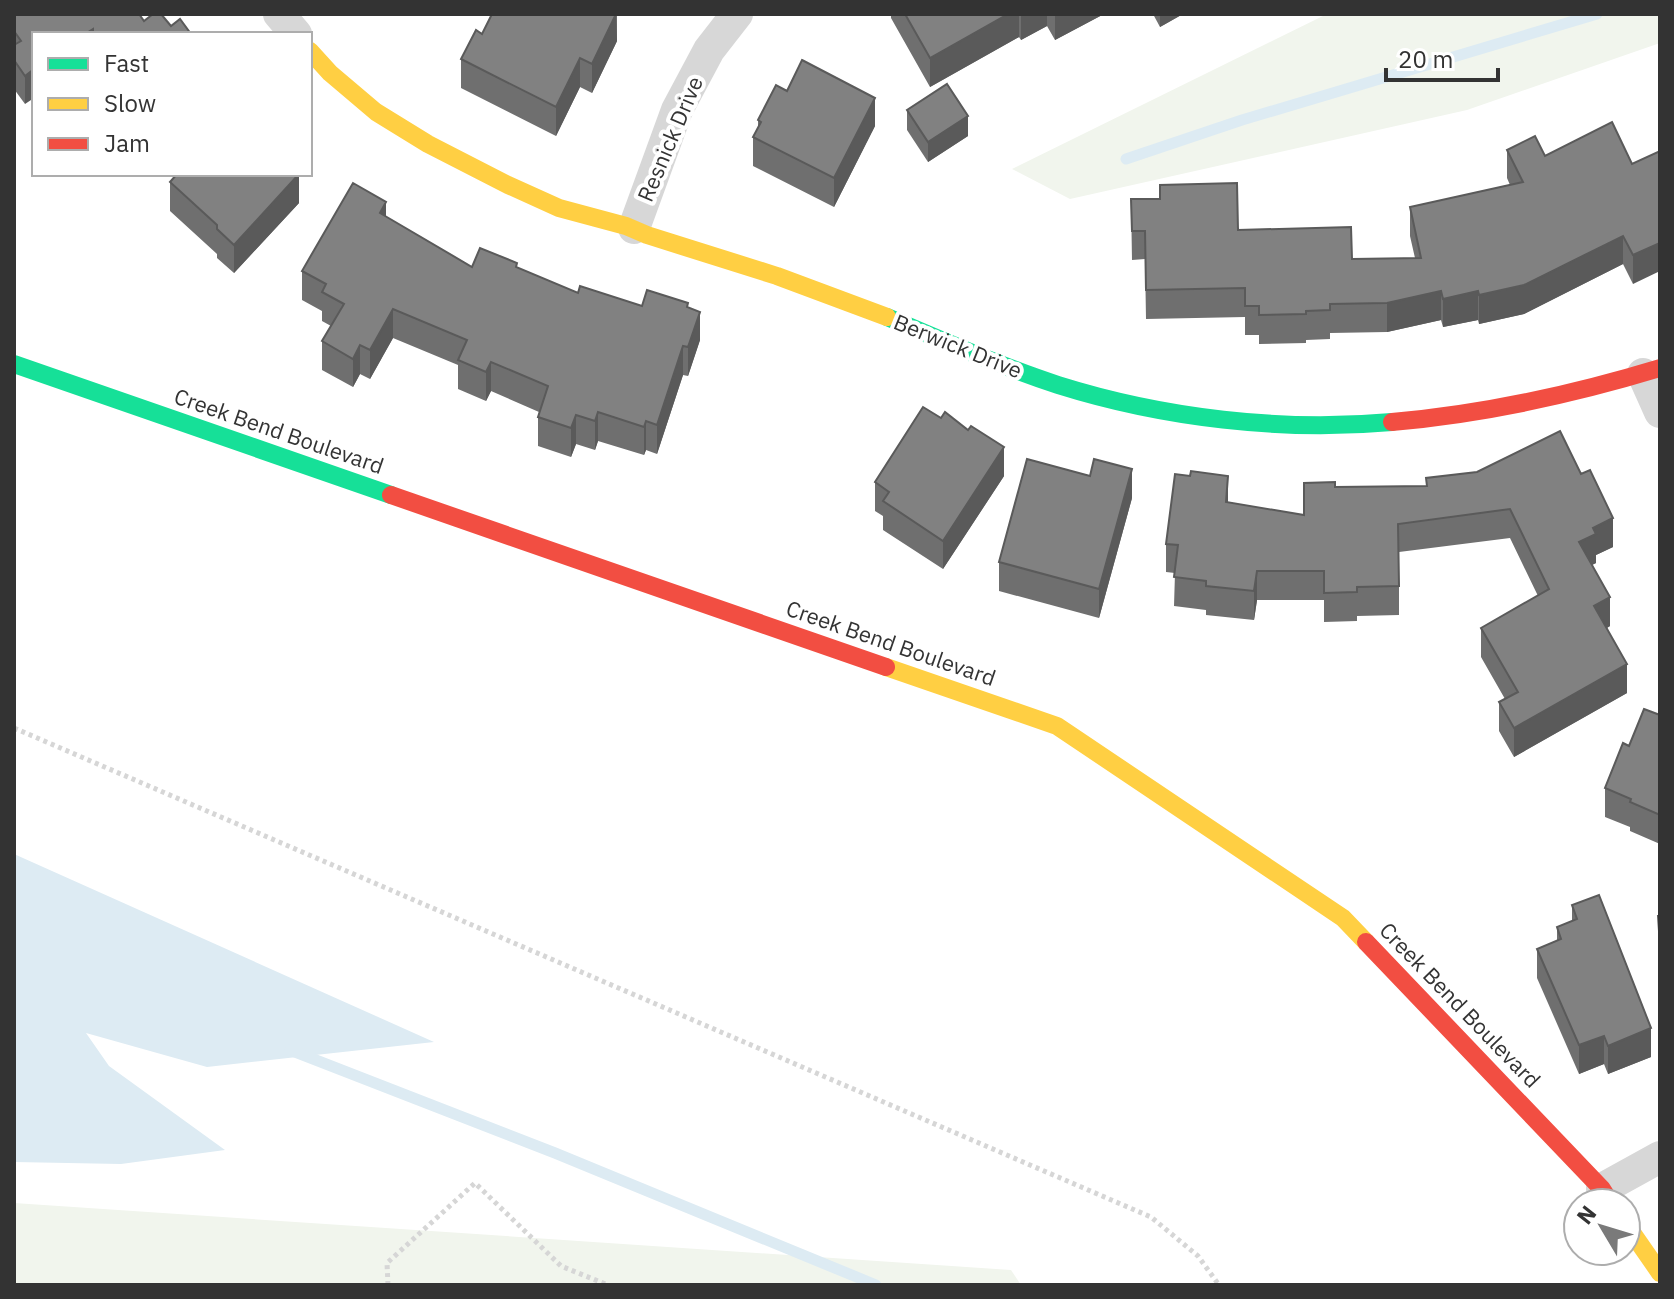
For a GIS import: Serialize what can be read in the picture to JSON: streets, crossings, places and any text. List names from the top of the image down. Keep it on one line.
{"streets":{"street":["Resnick Drive","Berwick Drive","Creek Bend Boulevard"]},"crossings":[["Resnick Drive","Berwick Drive"]],"legend":["Fast","Slow","Jam"],"scale_bar":"20 m","north":"top left"}
